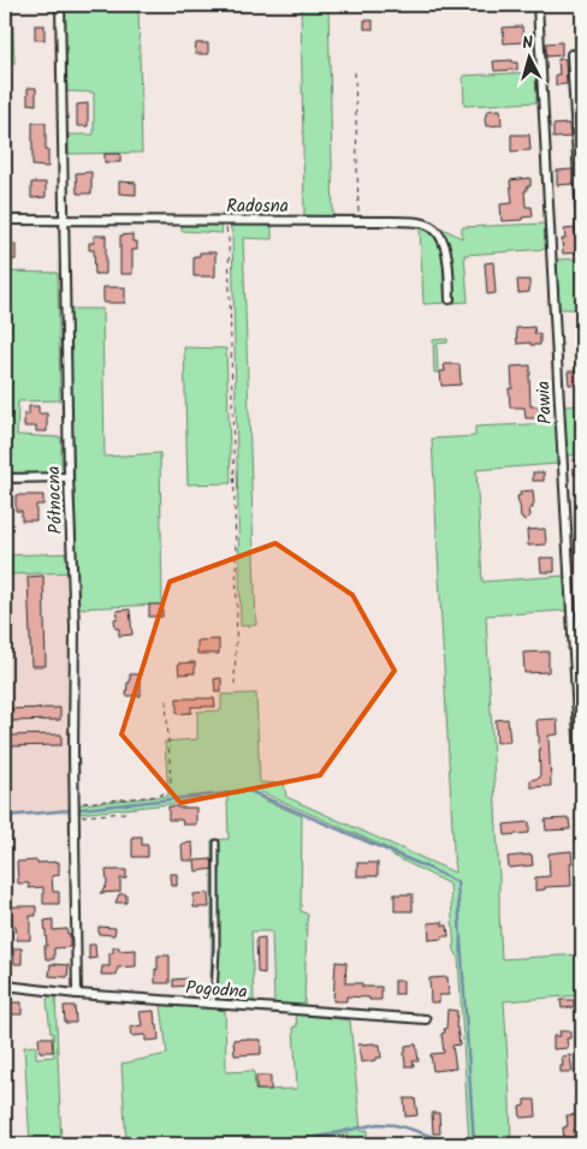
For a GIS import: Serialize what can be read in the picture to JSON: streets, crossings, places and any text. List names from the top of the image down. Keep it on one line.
{"streets":{"street":["Radosna","Pawia","Północna","Pogodna"]},"crossings":[["Radosna","Północna"],["Północna","Pogodna"]],"north":"top"}
